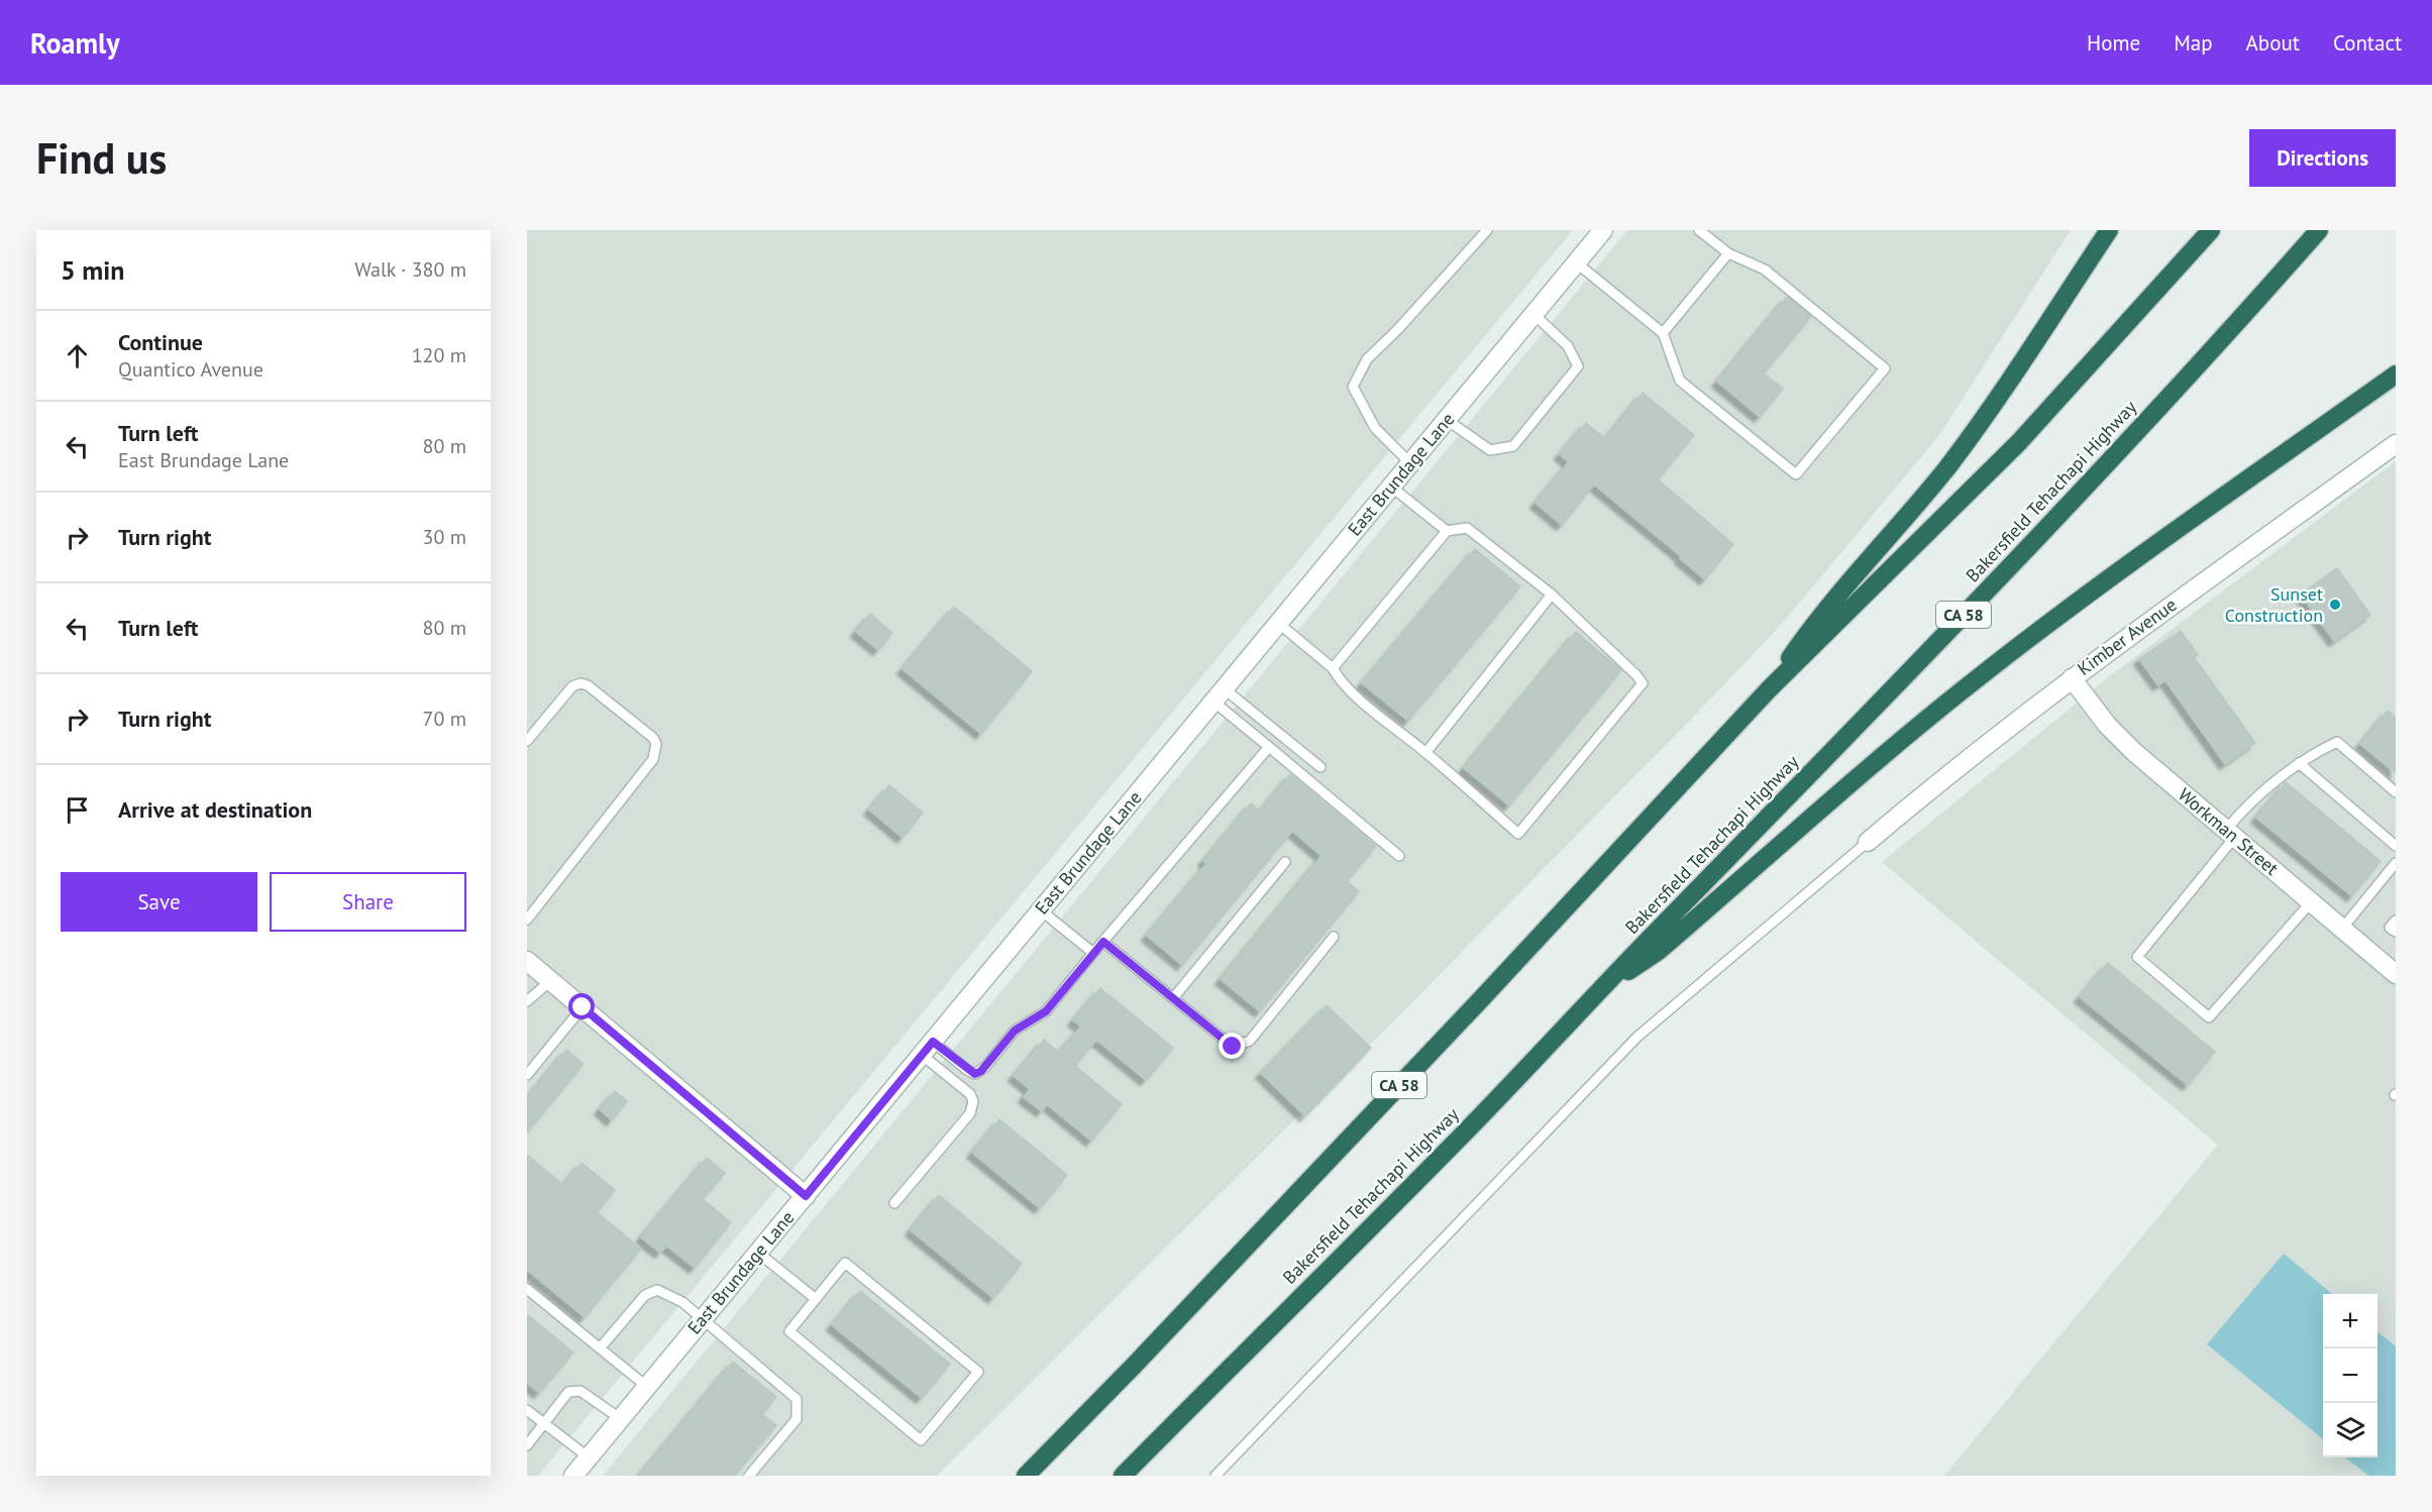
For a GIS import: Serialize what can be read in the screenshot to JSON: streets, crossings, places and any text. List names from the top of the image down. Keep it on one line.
{"streets":{"highway":["Bakersfield Tehachapi Highway","CA 58"],"main road":["East Brundage Lane","Kimber Avenue","Workman Street"]},"crossings":[["Kimber Avenue","Workman Street"]],"places":["Sunset Construction"],"page":{"header":"Roamly","nav":["Home","Map","About","Contact"],"buttons":["Directions",["Save","Share"]],"title":"Find us","heading":["5 min","Walk · 380 m"],"list":[["Continue","Quantico Avenue","120 m"],["Turn left","East Brundage Lane","80 m"],["Turn right","30 m"],["Turn left","80 m"],["Turn right","70 m"],"Arrive at destination"],"map_buttons":["+","−"]}}
